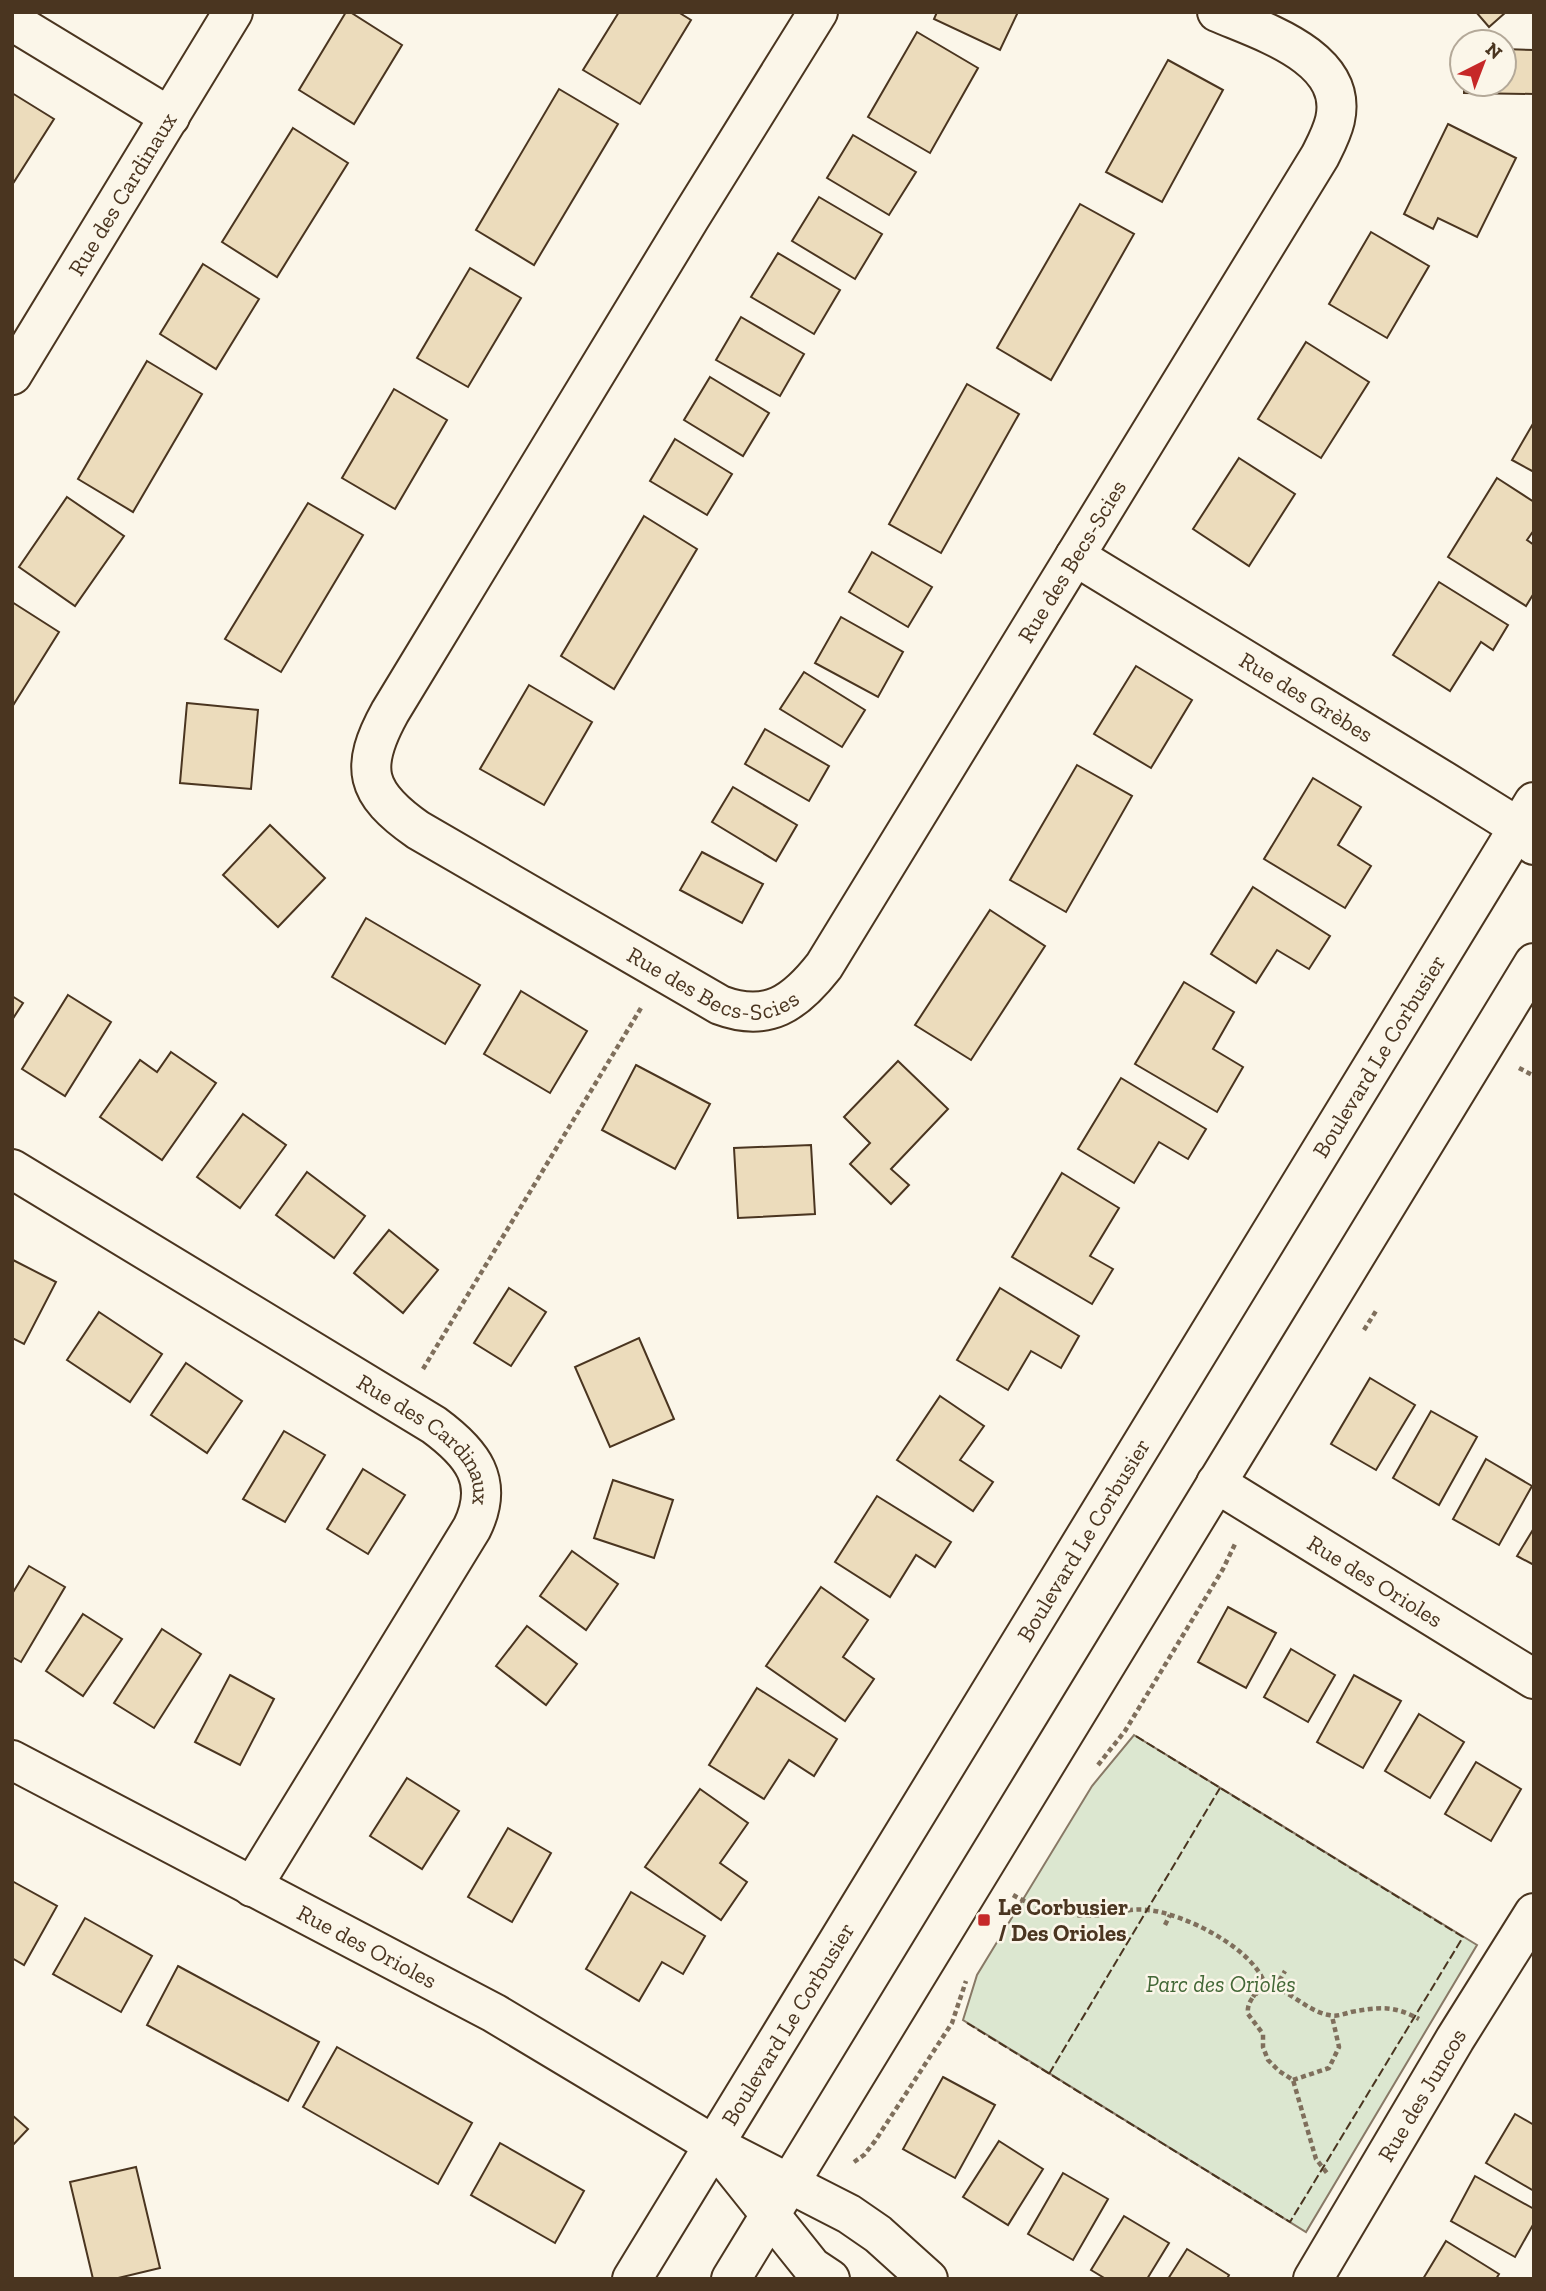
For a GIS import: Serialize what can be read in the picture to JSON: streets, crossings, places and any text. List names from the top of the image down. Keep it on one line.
{"streets":{"street":["Rue des Cardinaux","Rue des Becs-Scies","Rue des Grèbes","Boulevard Le Corbusier","Rue des Orioles","Rue des Juncos"]},"crossings":[["Rue des Cardinaux","Rue des Orioles"],["Rue des Becs-Scies","Rue des Grèbes"],["Rue des Grèbes","Boulevard Le Corbusier"],["Boulevard Le Corbusier","Rue des Orioles"]],"parks":["Parc des Orioles"],"places":{"transit":["Le Corbusier / Des Orioles"]},"north":"top right"}
